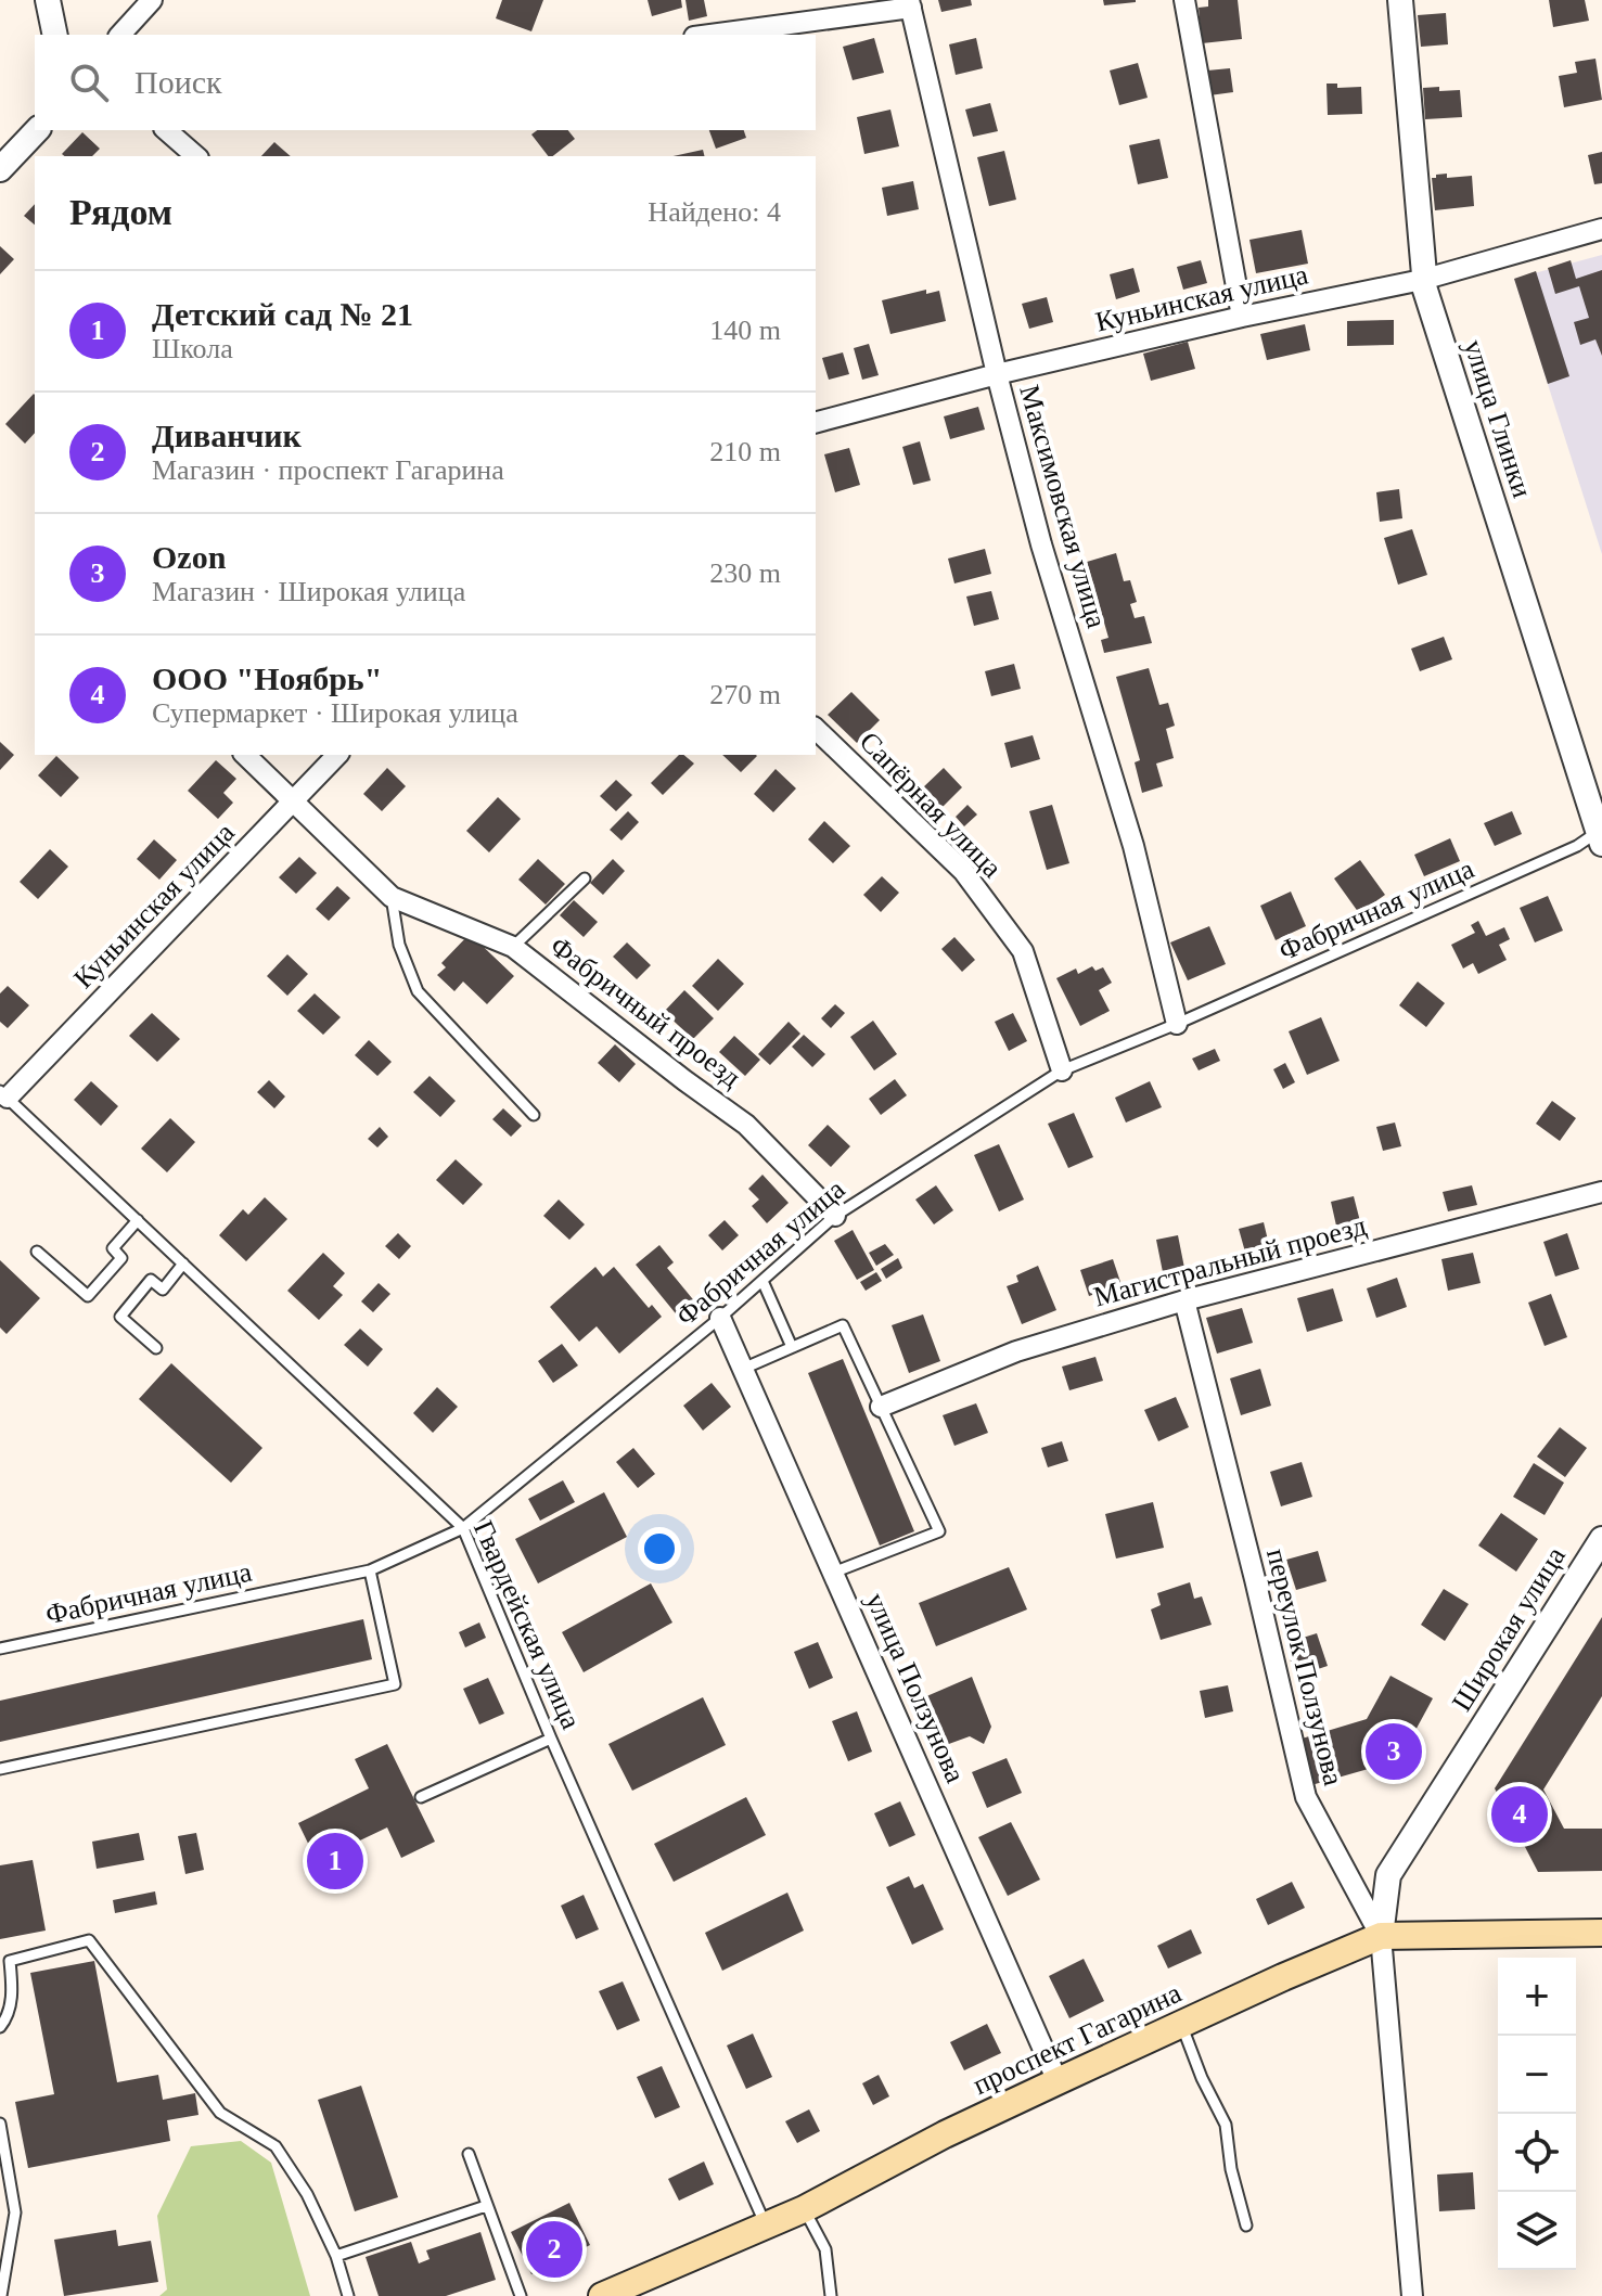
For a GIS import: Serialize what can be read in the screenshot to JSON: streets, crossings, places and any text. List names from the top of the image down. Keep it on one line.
{"streets":{"main road":["проспект Гагарина"],"street":["Куньинская улица","улица Глинки","Максимовская улица","Сапёрная улица","Фабричный проезд","Магистральный проезд","Широкая улица","переулок Ползунова","улица Ползунова"],"lane":["Фабричная улица","Гвардейская улица"]},"crossings":[["Куньинская улица","улица Глинки"],["Куньинская улица","Максимовская улица"],["Куньинская улица","Гвардейская улица"],["улица Глинки","Фабричная улица"],["Максимовская улица","Фабричная улица"],["Сапёрная улица","Фабричная улица"],["Фабричная улица","Фабричный проезд"],["Фабричная улица","Гвардейская улица"],["Фабричная улица","улица Ползунова"],["Магистральный проезд","переулок Ползунова"],["Гвардейская улица","проспект Гагарина"],["Широкая улица","переулок Ползунова"],["Широкая улица","проспект Гагарина"],["переулок Ползунова","проспект Гагарина"],["улица Ползунова","проспект Гагарина"]],"page":{"search":"Поиск","heading":["Рядом","Найдено: 4"],"list":[{"mark":"1","name":"Детский сад № 21","note":"Школа","value":"140 m"},{"mark":"2","name":"Диванчик","note":"Магазин · проспект Гагарина","value":"210 m"},{"mark":"3","name":"Ozon","note":"Магазин · Широкая улица","value":"230 m"},{"mark":"4","name":"ООО \"Ноябрь\"","note":"Супермаркет · Широкая улица","value":"270 m"}],"pins":["3","4","1","2"],"map_buttons":["+","−"]}}
